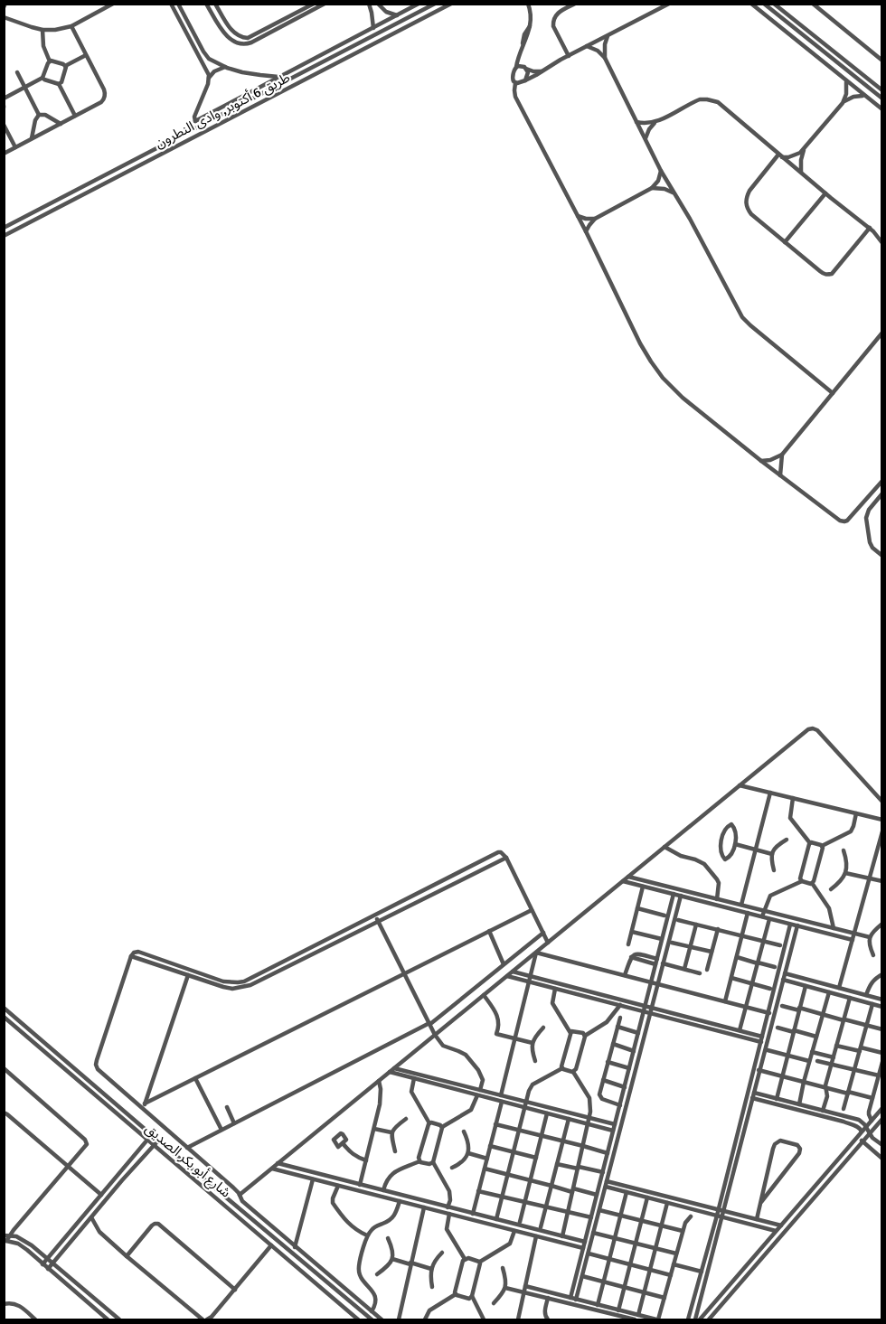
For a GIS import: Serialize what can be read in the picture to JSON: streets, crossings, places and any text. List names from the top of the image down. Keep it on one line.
{"streets":{"street":["طريق 6 أكتوبر, وادى النطرون","شارع أبو بكر الصديق"]}}
